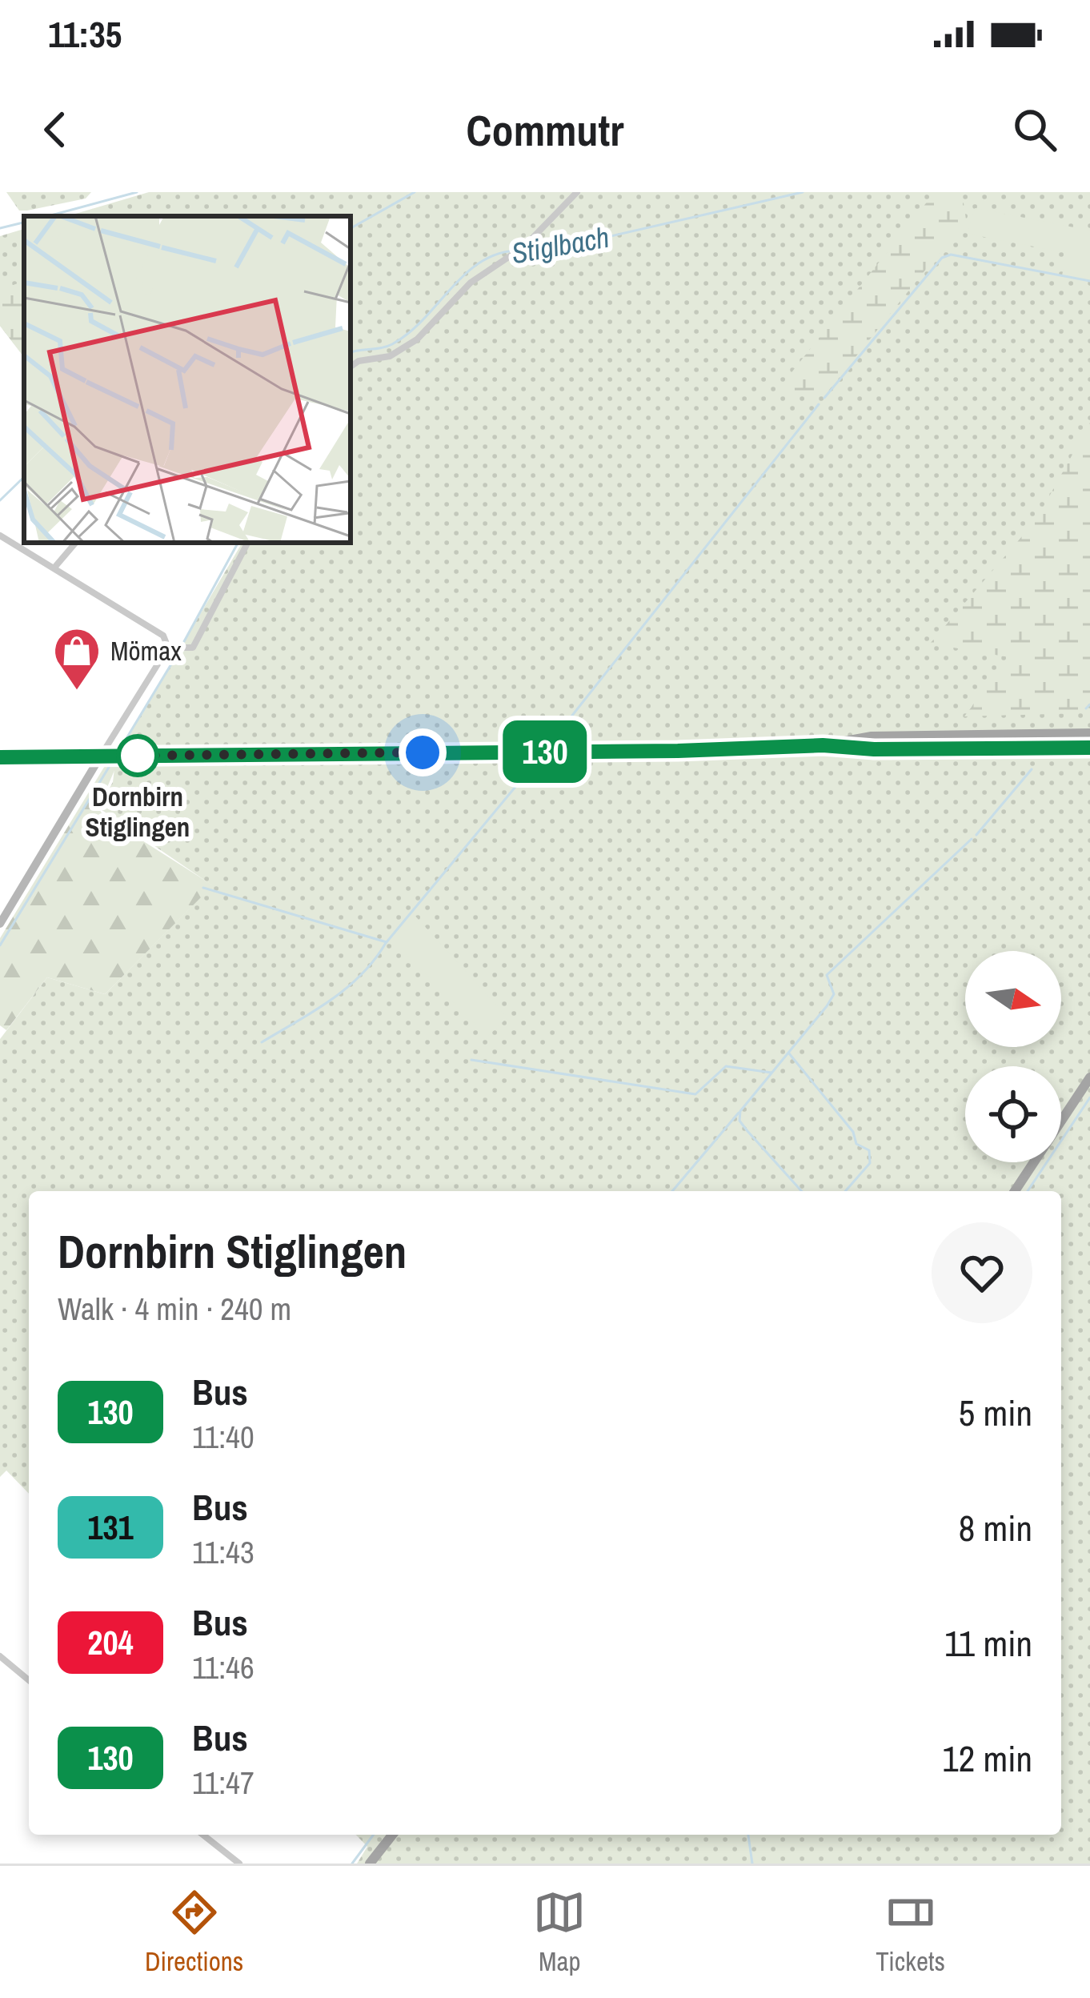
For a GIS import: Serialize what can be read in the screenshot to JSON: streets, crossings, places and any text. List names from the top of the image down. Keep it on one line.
{"water":["Stiglbach"],"places":{"shop":["Mömax"],"other":["Dornbirn Stiglingen"]},"lines":["bus line 130"],"north":"right","page":{"status":"11:35","header":"Commutr","on_map":"130","heading":["Dornbirn Stiglingen","Walk · 4 min · 240 m"],"list":[{"mark":"130","name":"Bus","note":"11:40","value":"5 min"},{"mark":"131","name":"Bus","note":"11:43","value":"8 min"},{"mark":"204","name":"Bus","note":"11:46","value":"11 min"},{"mark":"130","name":"Bus","note":"11:47","value":"12 min"}],"tabs":["Directions","Map","Tickets"]}}
